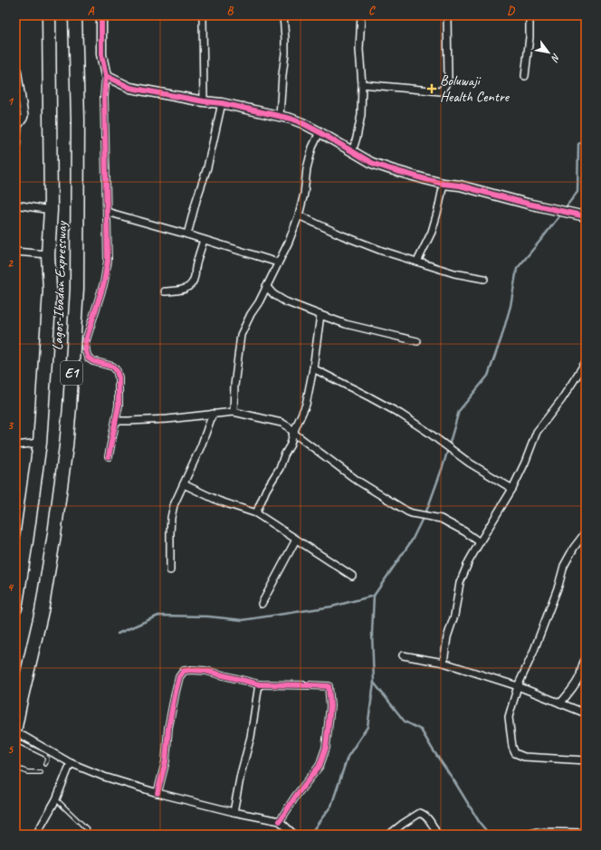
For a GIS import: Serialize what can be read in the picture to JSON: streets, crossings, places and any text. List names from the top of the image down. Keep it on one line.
{"streets":{"highway":["Lagos-Ibadan Expressway","E1"]},"places":{"health":["Boluwaji Health Centre"]},"north":"bottom right","grid":{"columns":["A","B","C","D"],"rows":["1","2","3","4","5"]}}
